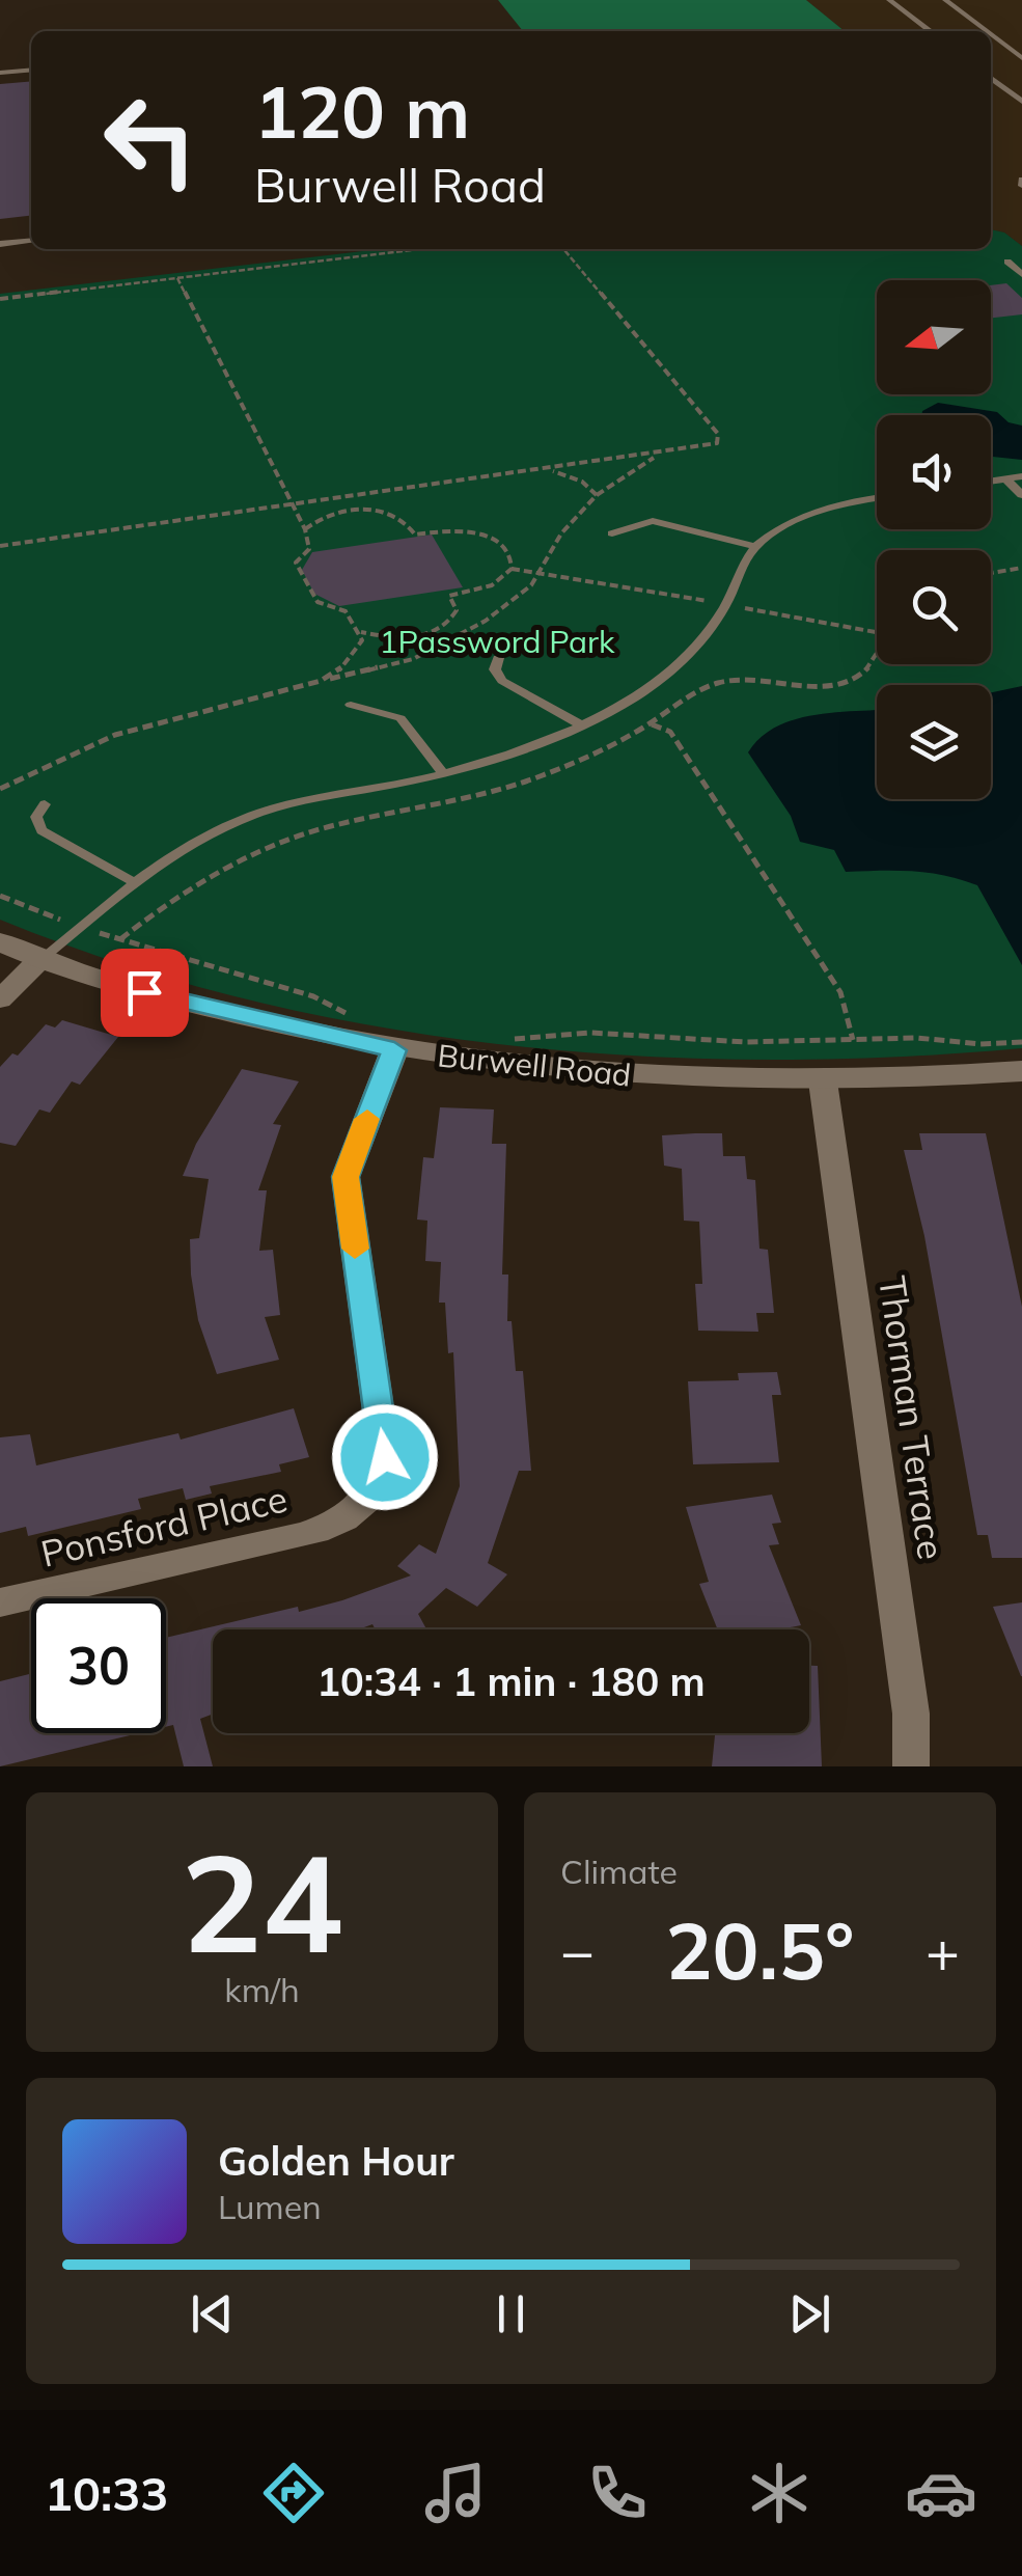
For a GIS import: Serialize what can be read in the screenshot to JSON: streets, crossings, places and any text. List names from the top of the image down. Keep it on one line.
{"streets":{"main road":["Burwell Road"],"street":["Thorman Terrace","Ponsford Place"]},"crossings":[["Burwell Road","Thorman Terrace"],["Burwell Road","Ponsford Place"]],"parks":["1Password Park"],"north":"left","page":{"turn":["120 m","Burwell Road"],"limit":"30","trip":"10:34 · 1 min · 180 m","tile":[["24","km/h"],"Climate"],"heat":["−","20.5°","+"],"song":["Golden Hour","Lumen"],"tabs":"10:33"}}
